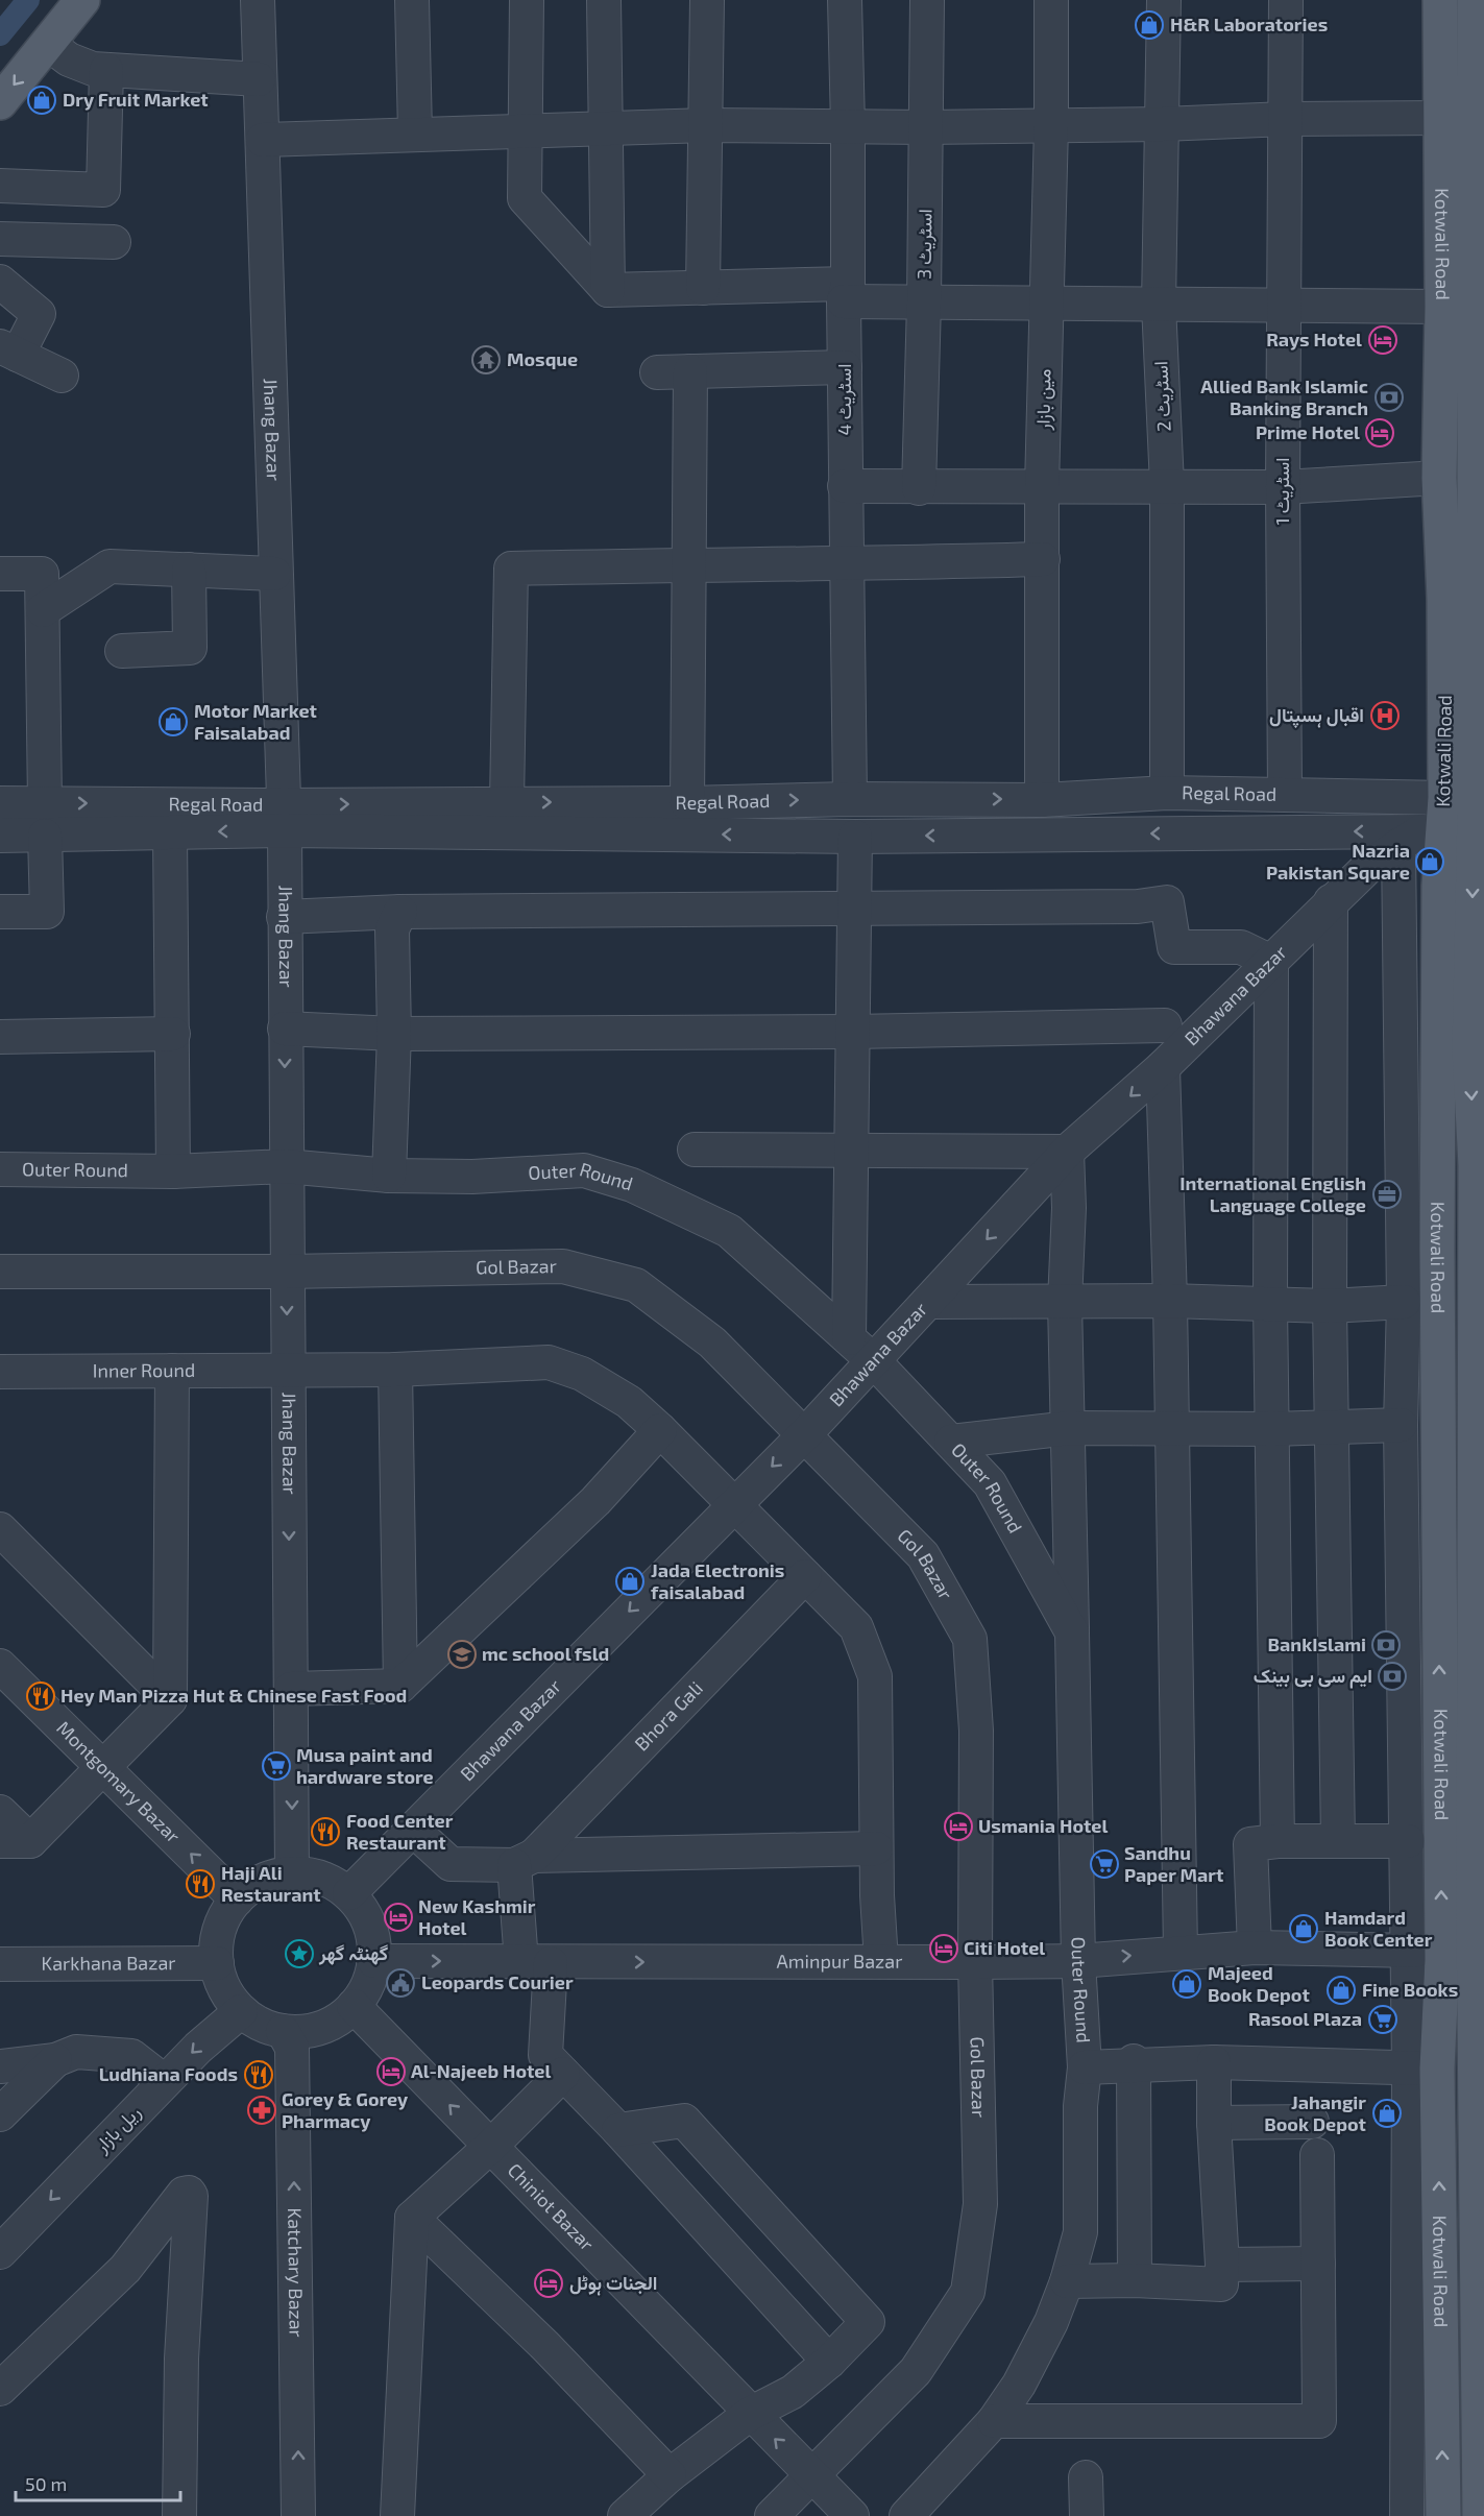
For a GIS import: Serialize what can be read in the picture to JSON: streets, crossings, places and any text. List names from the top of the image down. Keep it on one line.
{"streets":{"main road":["Kotwali Road"],"street":["اسٹریٹ 3","اسٹریٹ 2","اسٹریٹ 4","مین بازار","Jhang Bazar","اسٹریٹ 1","Regal Road","Bhawana Bazar","Outer Round","Gol Bazar","Inner Round","Bhora Gali","Montgomary Bazar","Aminpur Bazar","Karkhana Bazar","ریل بازار","Chiniot Bazar","Katchary Bazar"]},"crossings":[["Kotwali Road","Regal Road"],["Kotwali Road","Bhawana Bazar"],["Kotwali Road","Aminpur Bazar"],["اسٹریٹ 2","Regal Road"],["اسٹریٹ 4","Regal Road"],["مین بازار","Regal Road"],["Jhang Bazar","Regal Road"],["Jhang Bazar","Bhawana Bazar"],["Jhang Bazar","Outer Round"],["Jhang Bazar","Gol Bazar"],["Jhang Bazar","Inner Round"],["Jhang Bazar","Montgomary Bazar"],["Jhang Bazar","Aminpur Bazar"],["Jhang Bazar","Karkhana Bazar"],["Jhang Bazar","ریل بازار"],["Jhang Bazar","Chiniot Bazar"],["Jhang Bazar","Katchary Bazar"],["اسٹریٹ 1","Regal Road"],["Regal Road","Bhawana Bazar"],["Bhawana Bazar","Outer Round"],["Bhawana Bazar","Gol Bazar"],["Bhawana Bazar","Inner Round"],["Bhawana Bazar","Montgomary Bazar"],["Bhawana Bazar","Aminpur Bazar"],["Bhawana Bazar","Karkhana Bazar"],["Bhawana Bazar","ریل بازار"],["Bhawana Bazar","Chiniot Bazar"],["Bhawana Bazar","Katchary Bazar"],["Outer Round","Aminpur Bazar"],["Gol Bazar","Aminpur Bazar"],["Gol Bazar","Chiniot Bazar"],["Inner Round","Bhora Gali"],["Inner Round","Aminpur Bazar"],["Montgomary Bazar","Aminpur Bazar"],["Montgomary Bazar","Karkhana Bazar"],["Montgomary Bazar","ریل بازار"],["Montgomary Bazar","Chiniot Bazar"],["Montgomary Bazar","Katchary Bazar"],["Aminpur Bazar","Karkhana Bazar"],["Aminpur Bazar","ریل بازار"],["Aminpur Bazar","Chiniot Bazar"],["Aminpur Bazar","Katchary Bazar"],["Karkhana Bazar","ریل بازار"],["Karkhana Bazar","Chiniot Bazar"],["Karkhana Bazar","Katchary Bazar"],["ریل بازار","Chiniot Bazar"],["ریل بازار","Katchary Bazar"],["Chiniot Bazar","Katchary Bazar"]],"one_way":["Montgomary Bazar","Chiniot Bazar"],"places":{"shop":["H&R Laboratories","Dry Fruit Market","Motor Market Faisalabad","Nazria Pakistan Square","Jada Electronis faisalabad","Hamdard Book Center","Majeed Book Depot","Fine Books","Jahangir Book Depot"],"hotel":["Rays Hotel","Prime Hotel","Usmania Hotel","New Kashmir Hotel","Citi Hotel","Al-Najeeb Hotel","الجنات ہوٹل"],"temple":["Mosque"],"bank":["Allied Bank Islamic Banking Branch","BankIslami","ایم سی بی بینک"],"hospital":["اقبال ہسپتال"],"office":["International English Language College"],"school or university":["mc school fsld"],"restaurant":["Hey Man Pizza Hut & Chinese Fast Food","Food Center Restaurant","Haji Ali Restaurant","Ludhiana Foods"],"supermarket":["Musa paint and hardware store","Sandhu Paper Mart","Rasool Plaza"],"place":["گھنٹہ گھر"],"public building":["Leopards Courier"],"pharmacy":["Gorey & Gorey Pharmacy"]},"scale_bar":"50 m"}
